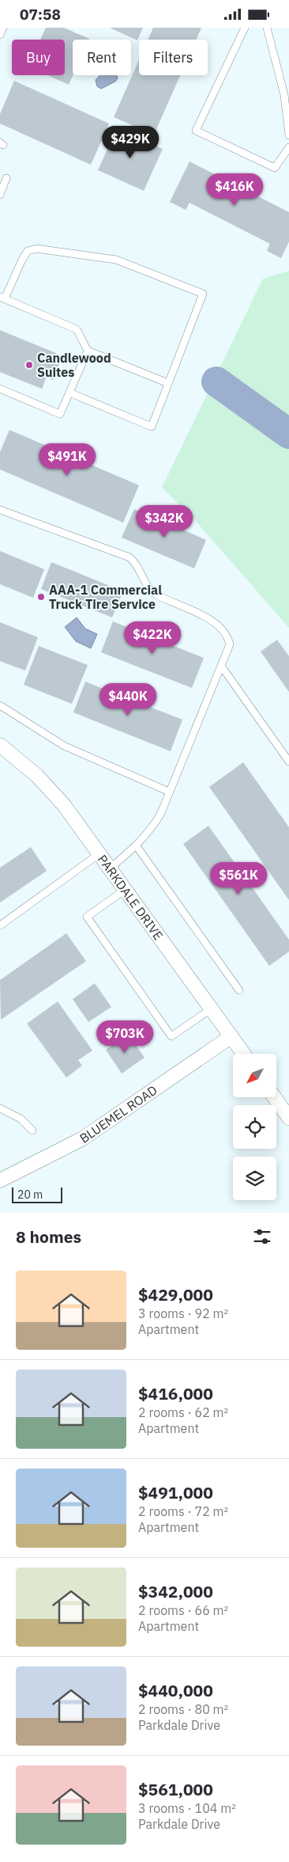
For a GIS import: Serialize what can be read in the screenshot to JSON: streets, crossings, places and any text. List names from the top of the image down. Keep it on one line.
{"streets":{"street":["PARKDALE DRIVE","BLUEMEL ROAD"]},"crossings":[["PARKDALE DRIVE","BLUEMEL ROAD"]],"places":["Candlewood Suites","AAA-1 Commercial Truck Tire Service"],"scale_bar":"20 m","north":"bottom left","page":{"status":"07:58","chip":["Buy","Rent","Filters"],"price":["$429K","$416K","$491K","$342K","$422K","$440K","$561K","$703K"],"scale":"20 m","heading":"8 homes","list":[{"name":"$429,000","note":"3 rooms · 92 m² · Apartment"},{"name":"$416,000","note":"2 rooms · 62 m² · Apartment"},{"name":"$491,000","note":"2 rooms · 72 m² · Apartment"},{"name":"$342,000","note":"2 rooms · 66 m² · Apartment"},{"name":"$440,000","note":"2 rooms · 80 m² · Parkdale Drive"},{"name":"$561,000","note":"3 rooms · 104 m² · Parkdale Drive"}]}}
